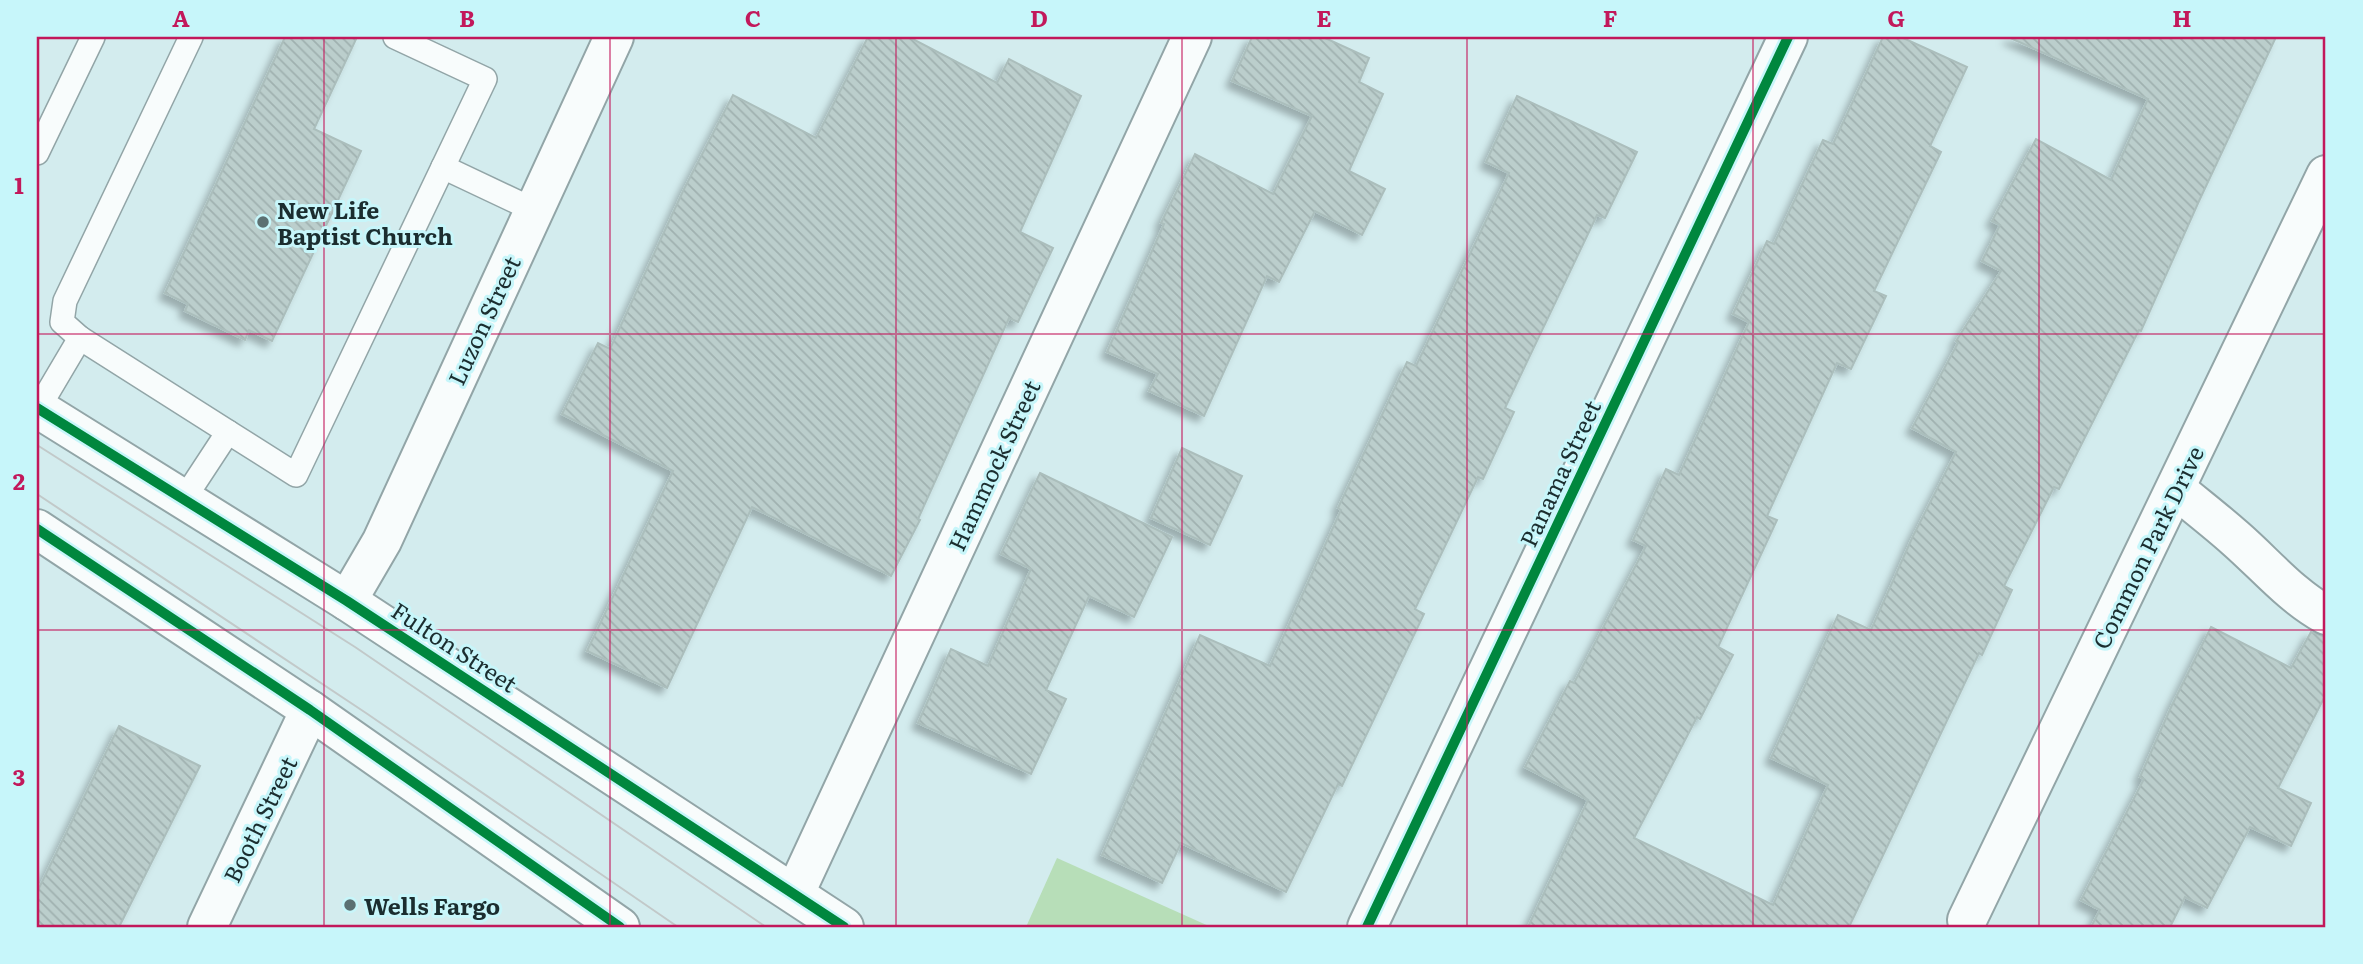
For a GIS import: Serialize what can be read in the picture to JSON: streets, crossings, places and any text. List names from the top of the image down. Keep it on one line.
{"streets":{"street":["Luzon Street","Hammock Street","Panama Street","Common Park Drive","Fulton Street","Booth Street"]},"crossings":[["Luzon Street","Fulton Street"],["Hammock Street","Fulton Street"]],"places":["New Life Baptist Church","Wells Fargo"],"grid":{"columns":["A","B","C","D","E","F","G","H"],"rows":["1","2","3"]}}
